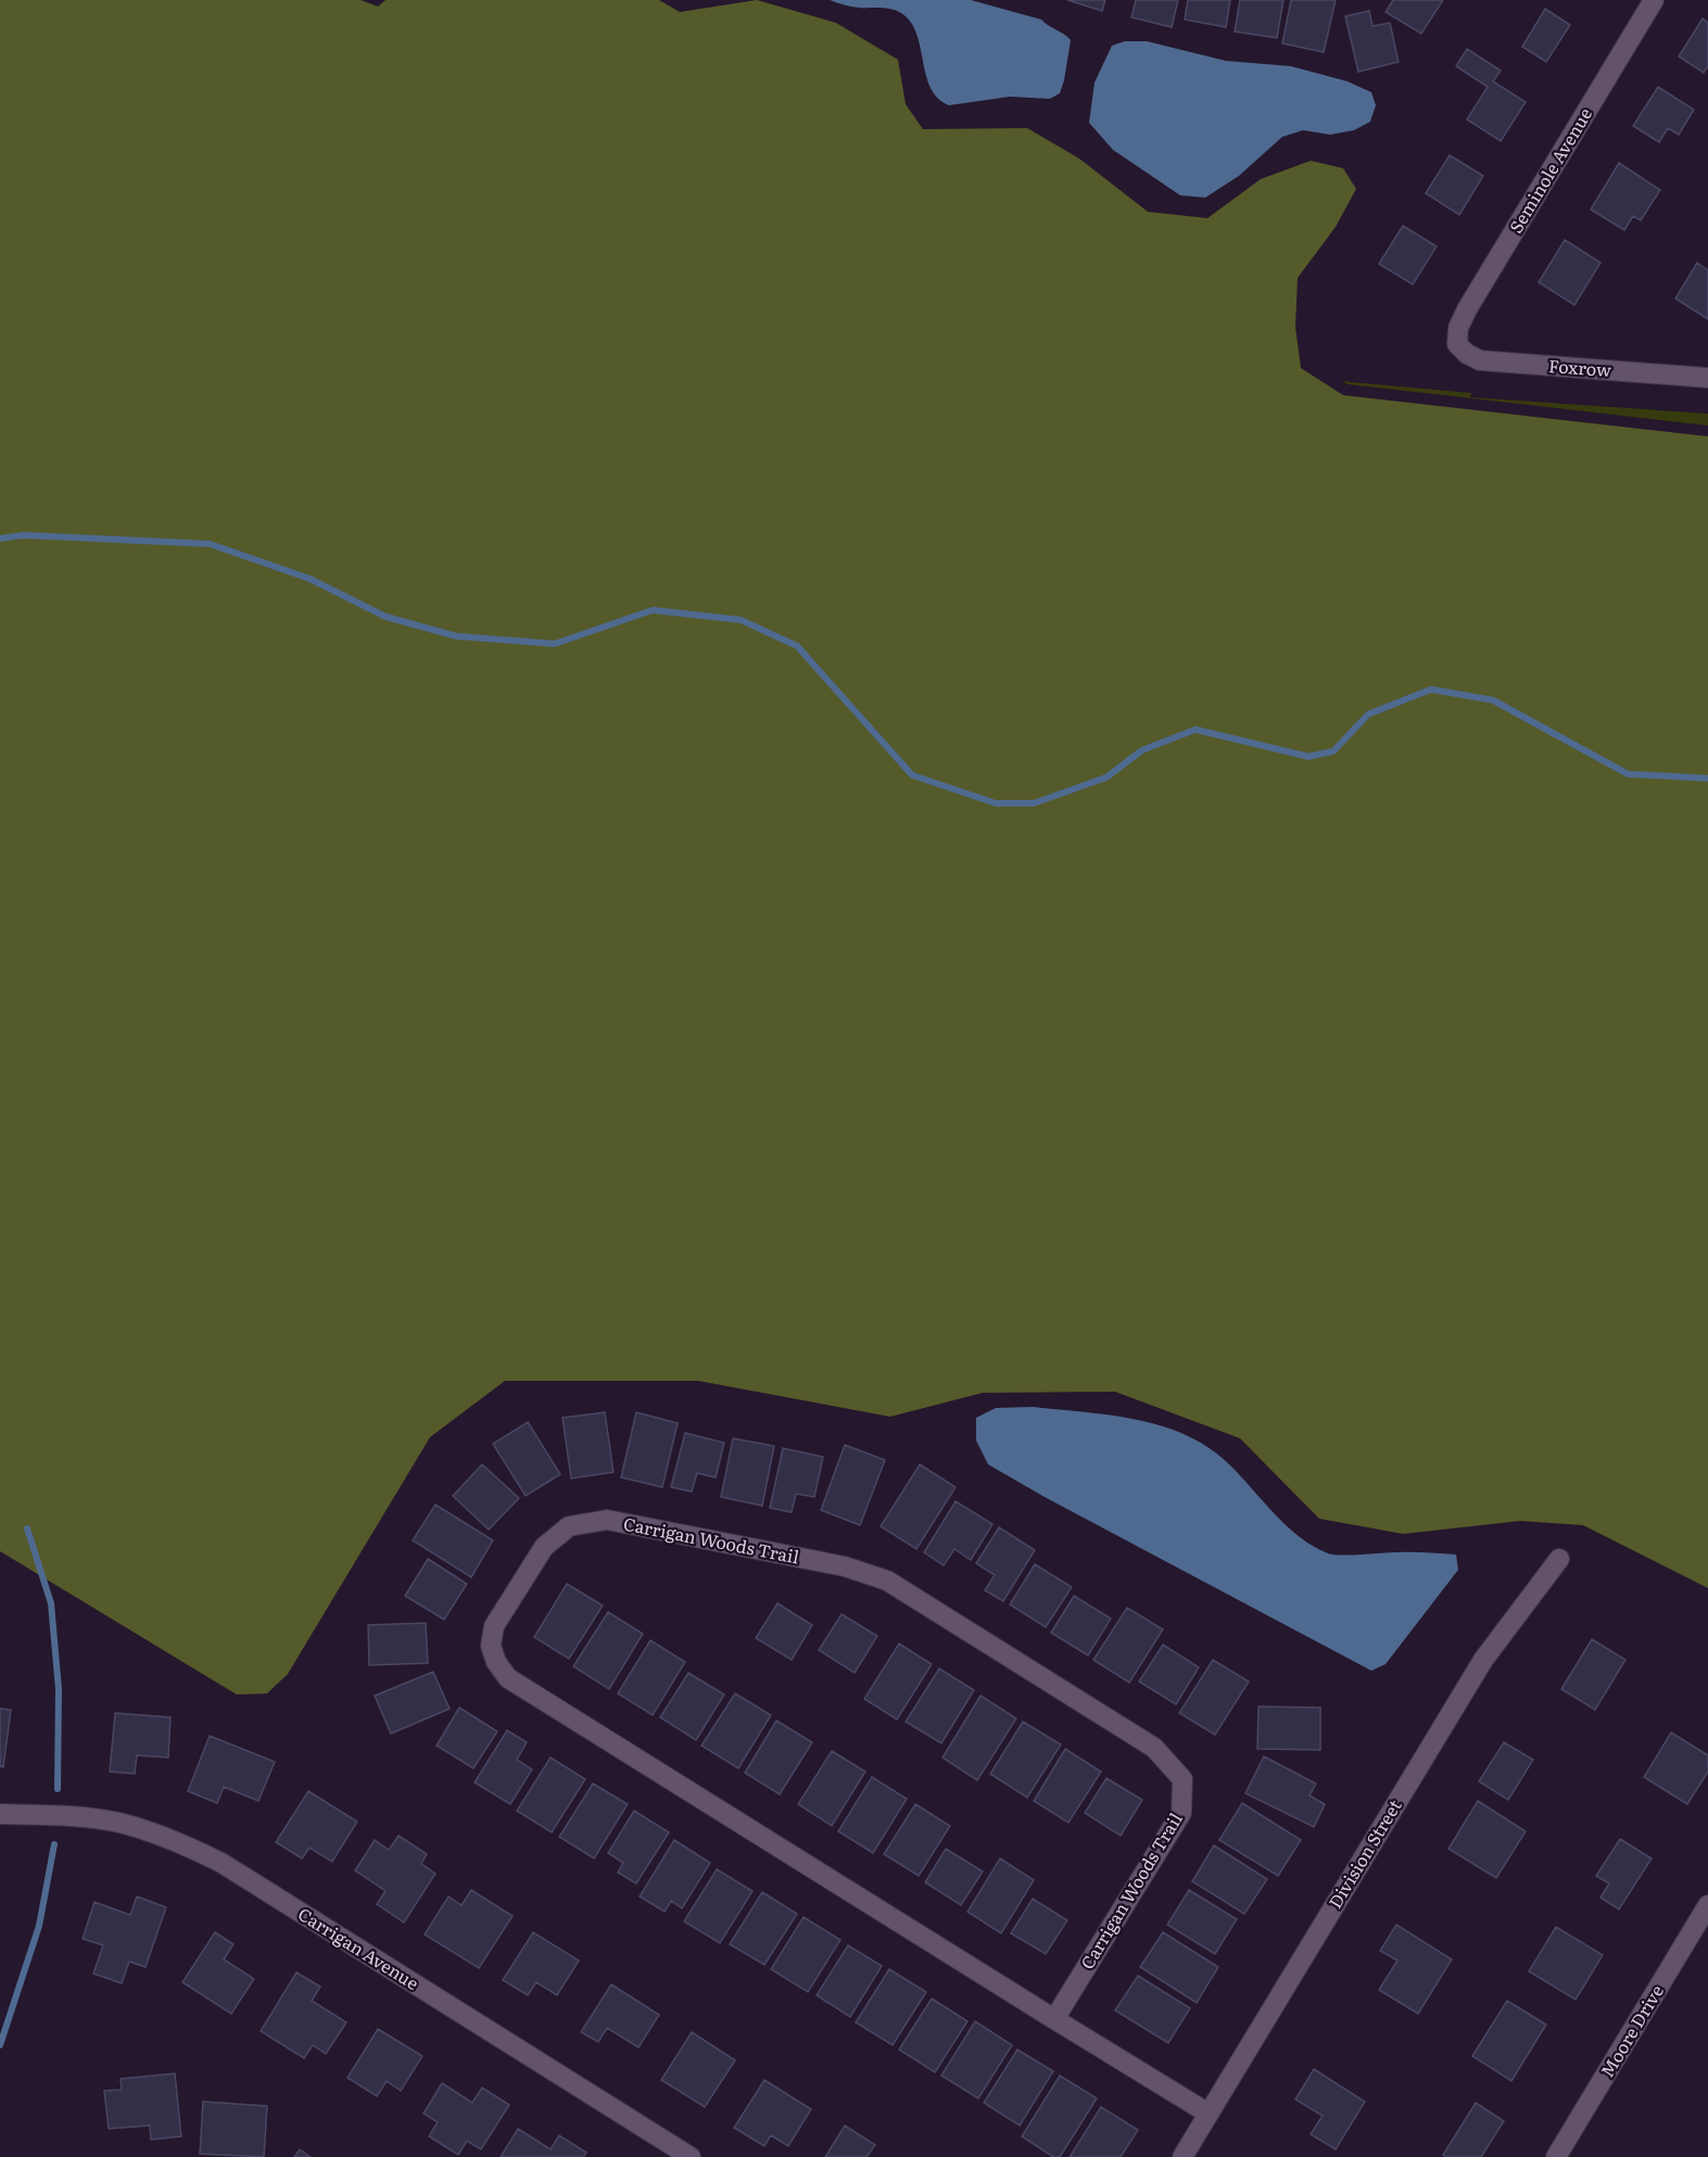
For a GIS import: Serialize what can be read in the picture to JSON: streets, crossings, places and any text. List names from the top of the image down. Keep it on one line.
{"streets":{"street":["Seminole Avenue","Foxrow","Carrigan Woods Trail","Division Street","Carrigan Avenue","Moore Drive"]},"crossings":[["Seminole Avenue","Foxrow"],["Carrigan Woods Trail","Division Street"]]}
